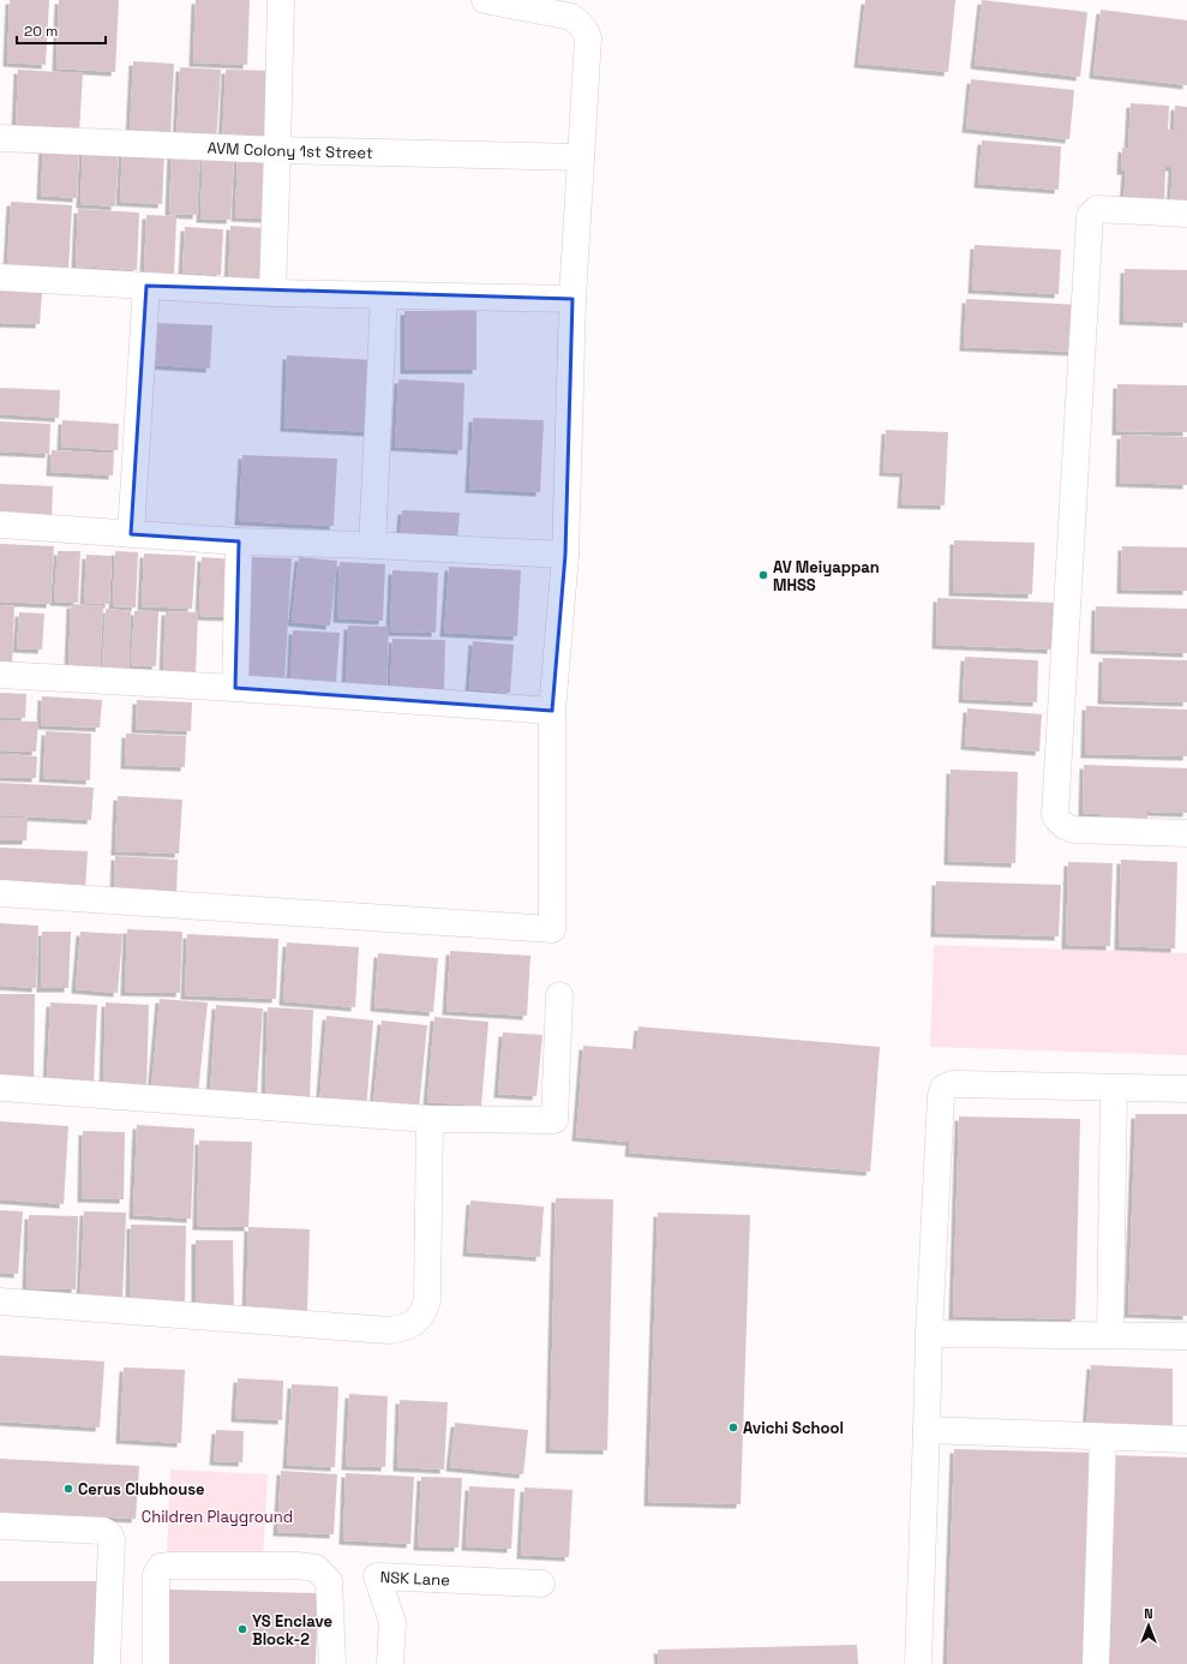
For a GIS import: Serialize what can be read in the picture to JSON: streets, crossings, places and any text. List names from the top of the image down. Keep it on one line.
{"streets":{"street":["AVM Colony 1st Street","NSK Lane"]},"parks":["Children Playground"],"places":["AV Meiyappan MHSS","Avichi School","Cerus Clubhouse","YS Enclave Block-2"],"scale_bar":"20 m","north":"top"}
